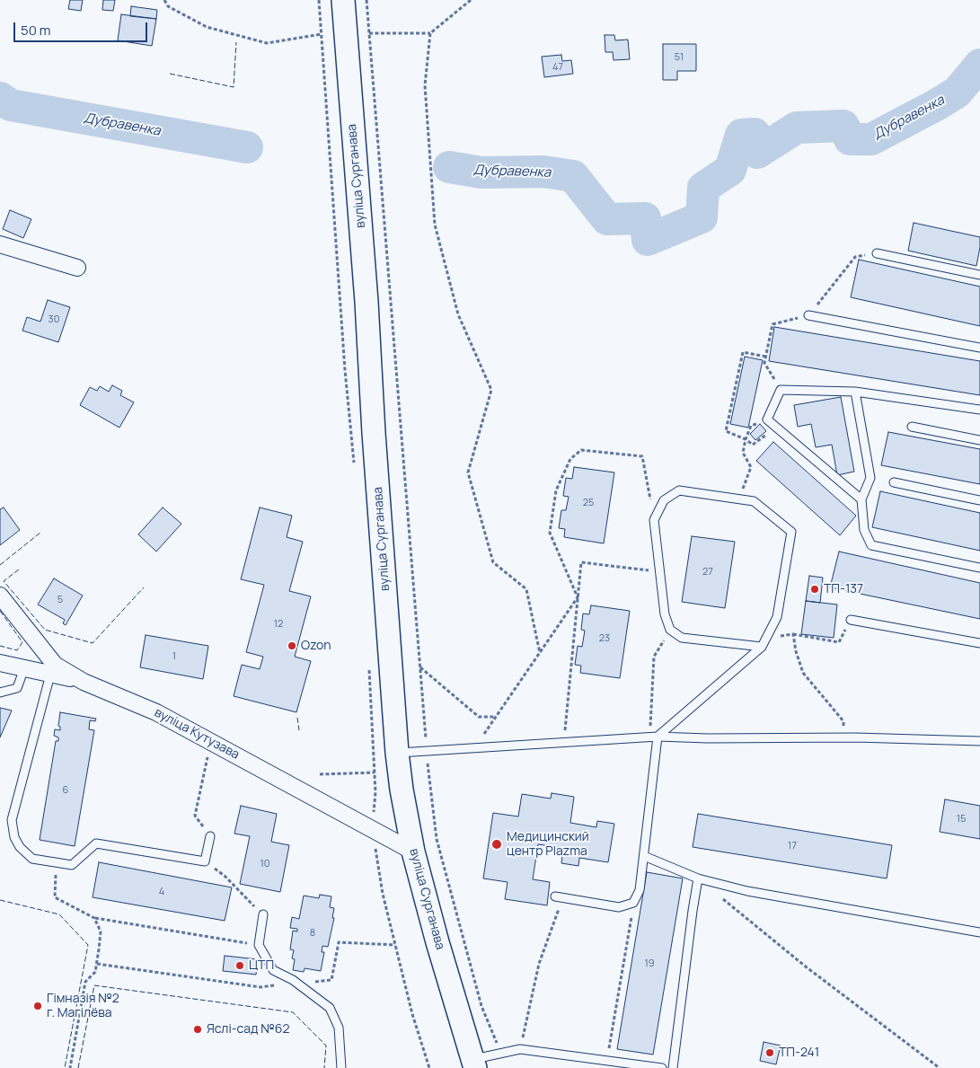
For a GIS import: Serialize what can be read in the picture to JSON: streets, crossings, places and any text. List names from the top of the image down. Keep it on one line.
{"streets":{"main road":["вуліца Сурганава"],"street":["вуліца Кутузава"]},"crossings":[["вуліца Сурганава","вуліца Кутузава"]],"water":["Дубравенка"],"places":["ТП-137","Ozon","Медицинский центр Plazma","ЦТП","Гімназія №2 г. Магілёва","Яслі-сад №62","ТП-241"],"house_numbers":["51","47","30","25","27","5","12","23","1","6","15","17","10","4","8","19"],"scale_bar":"50 m"}
